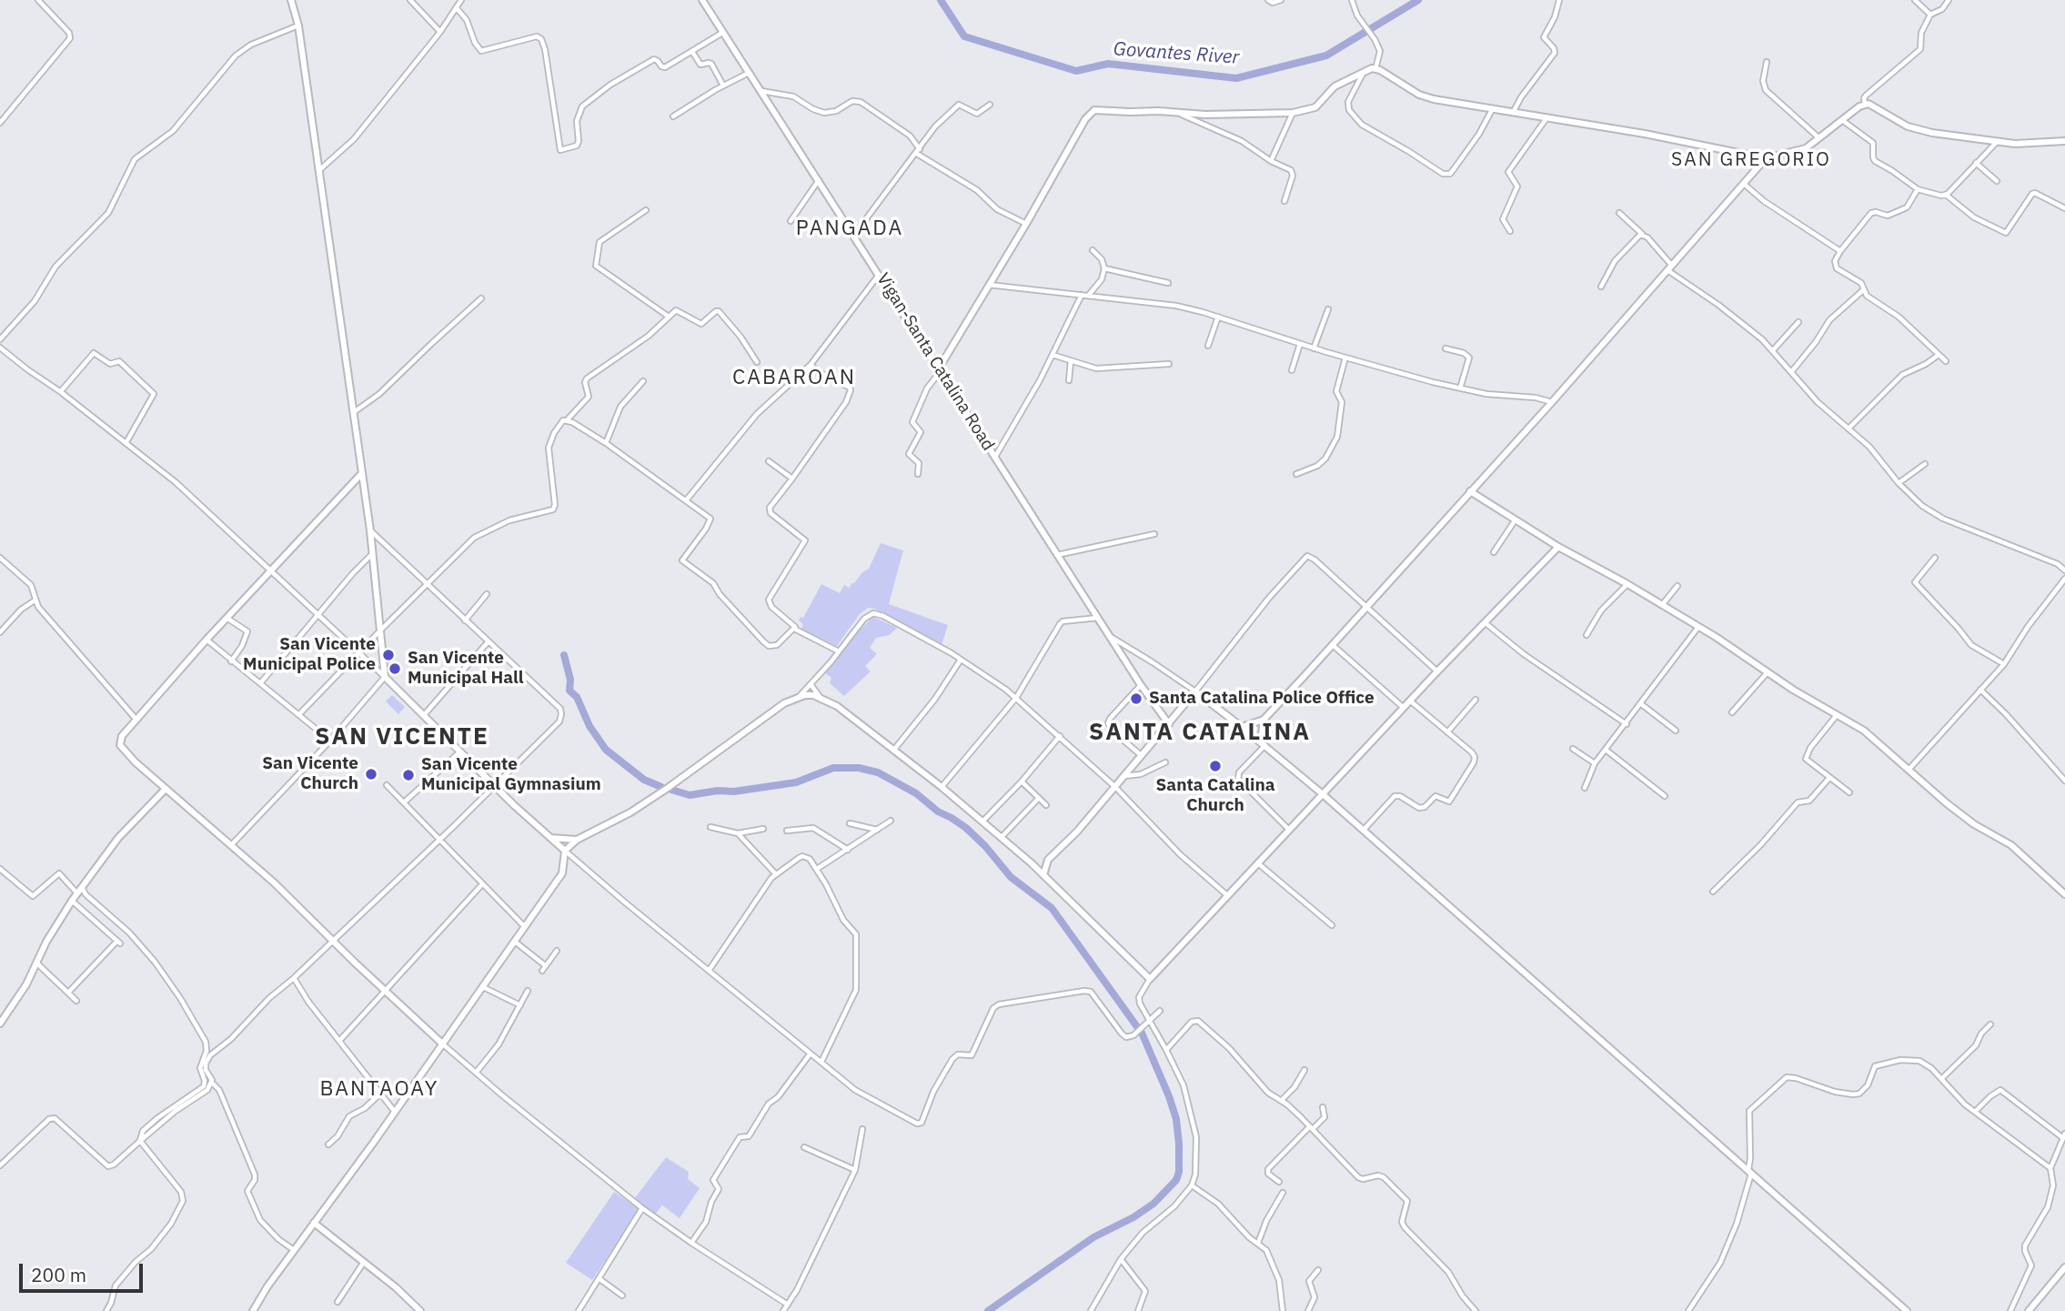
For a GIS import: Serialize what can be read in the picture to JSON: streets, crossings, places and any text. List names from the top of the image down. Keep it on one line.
{"streets":{"street":["Vigan-Santa Catalina Road"]},"districts":["SAN GREGORIO","PANGADA","CABAROAN","SANTA CATALINA","SAN VICENTE","BANTAOAY"],"water":["Govantes River"],"places":["San Vicente Municipal Police","San Vicente Municipal Hall","Santa Catalina Police Office","Santa Catalina Church","San Vicente Church","San Vicente Municipal Gymnasium"],"scale_bar":"200 m"}
